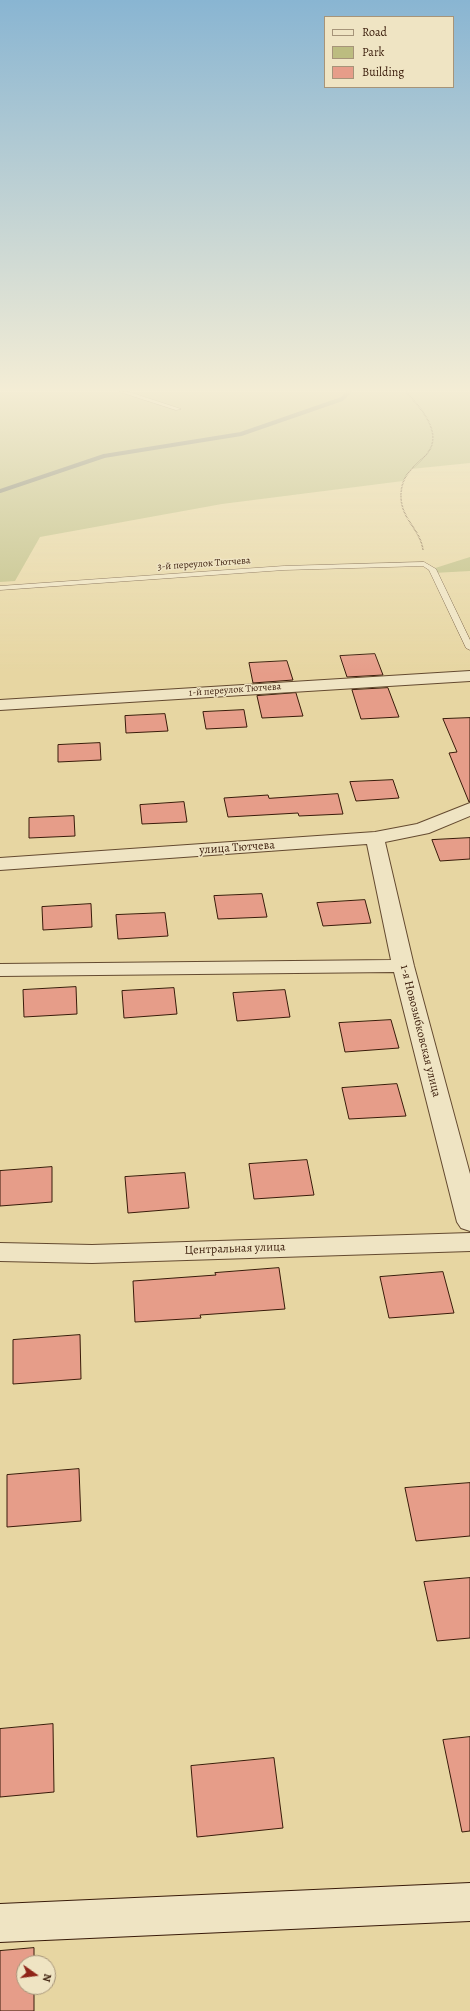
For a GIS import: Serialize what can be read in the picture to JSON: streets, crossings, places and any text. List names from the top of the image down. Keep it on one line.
{"streets":{"street":["1-й переулок Тютчева","улица Тютчева","1-я Новозыбковская улица","Центральная улица"],"lane":["3-й переулок Тютчева"]},"crossings":[["улица Тютчева","1-я Новозыбковская улица"]],"legend":["Road","Park","Building"],"north":"right"}
